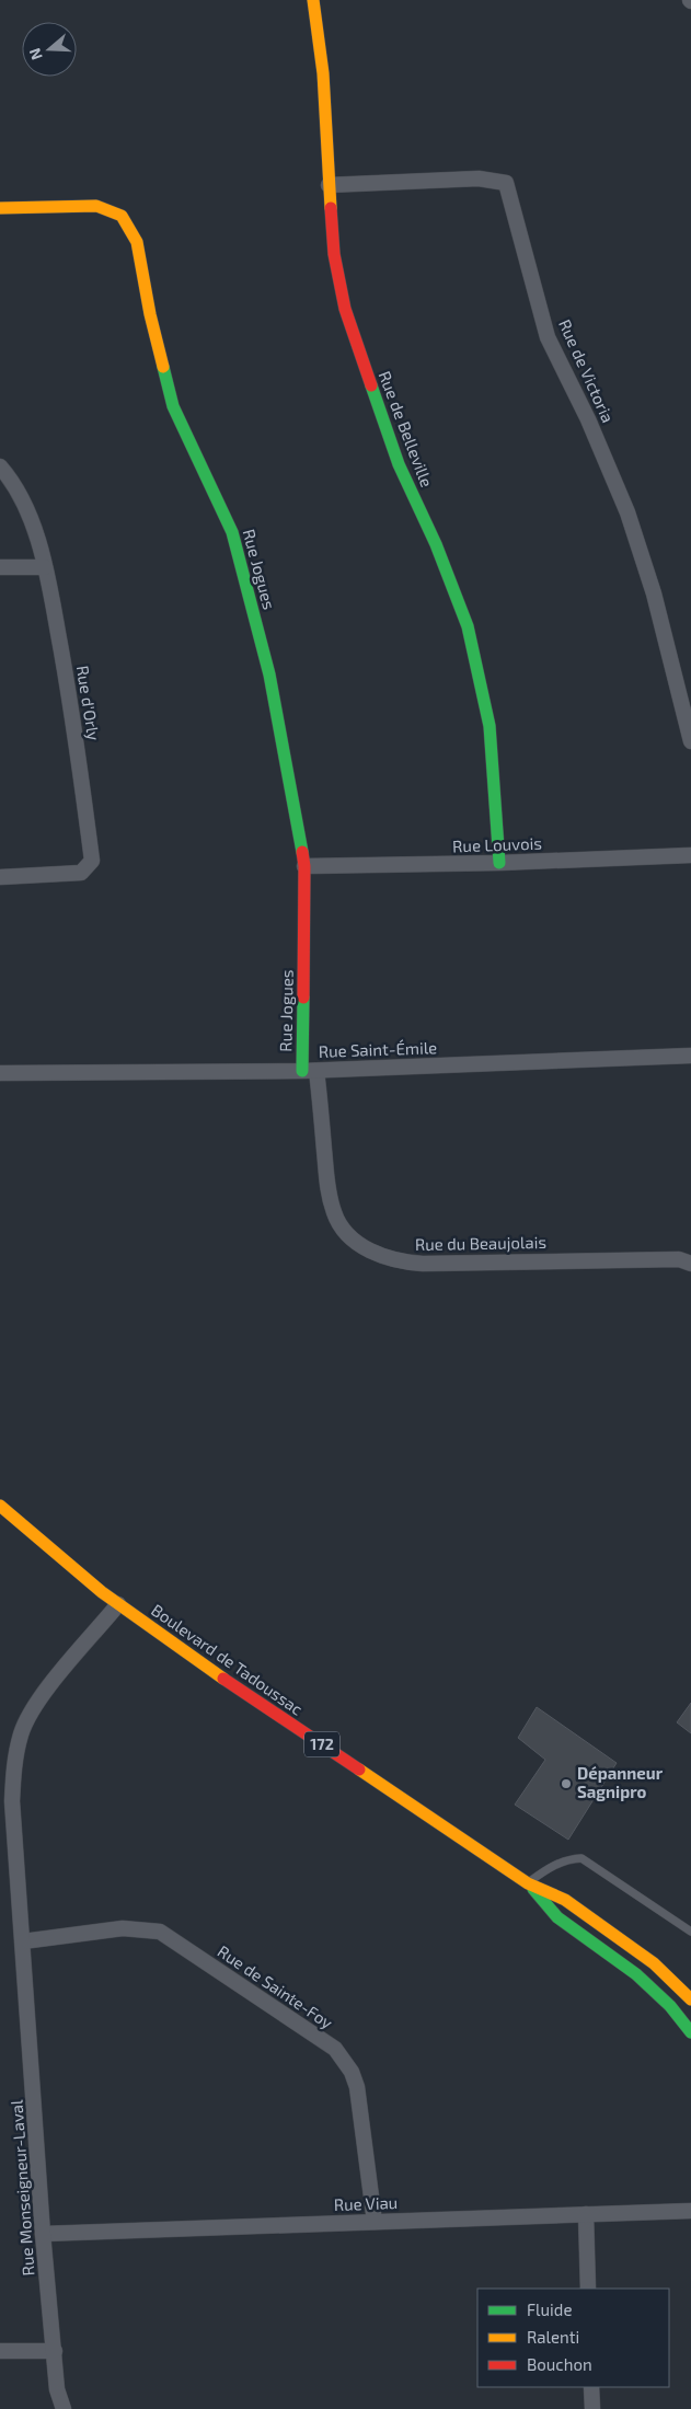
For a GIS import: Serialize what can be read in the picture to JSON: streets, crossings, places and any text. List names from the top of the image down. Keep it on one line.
{"streets":{"street":["Rue de Victoria","Rue de Belleville","Rue Jogues","Rue d'Orly","Rue Louvois","Rue Saint-Émile","Rue du Beaujolais","Boulevard de Tadoussac","172","Rue de Sainte-Foy","Rue Monseigneur-Laval","Rue Viau"]},"crossings":[["Rue de Victoria","Rue de Belleville"],["Rue de Belleville","Rue Louvois"],["Rue Jogues","Rue Louvois"],["Rue Jogues","Rue Saint-Émile"],["Rue Jogues","Rue du Beaujolais"],["Rue Saint-Émile","Rue du Beaujolais"],["Boulevard de Tadoussac","Rue Monseigneur-Laval"],["Rue de Sainte-Foy","Rue Monseigneur-Laval"],["Rue de Sainte-Foy","Rue Viau"],["Rue Monseigneur-Laval","Rue Viau"]],"places":["Dépanneur Sagnipro"],"legend":["Fluide","Ralenti","Bouchon"],"north":"left"}
